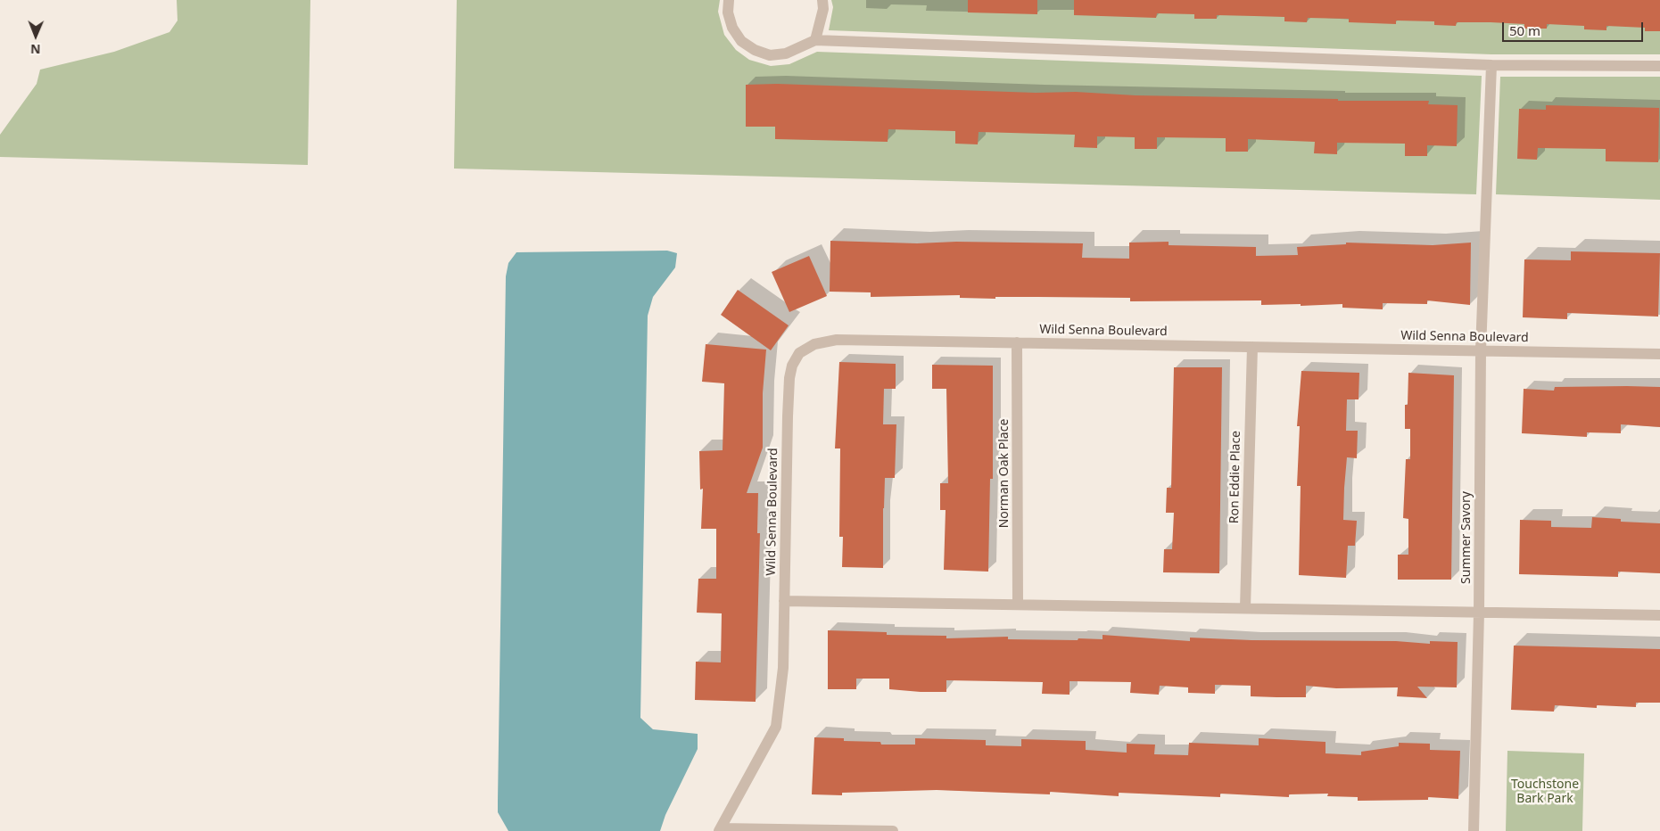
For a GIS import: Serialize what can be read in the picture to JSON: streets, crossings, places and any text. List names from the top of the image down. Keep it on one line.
{"streets":{"street":["Wild Senna Boulevard","Norman Oak Place","Ron Eddie Place","Summer Savory"]},"crossings":[["Wild Senna Boulevard","Norman Oak Place"],["Wild Senna Boulevard","Ron Eddie Place"],["Wild Senna Boulevard","Summer Savory"]],"parks":["Touchstone Bark Park"],"scale_bar":"50 m","north":"bottom"}
